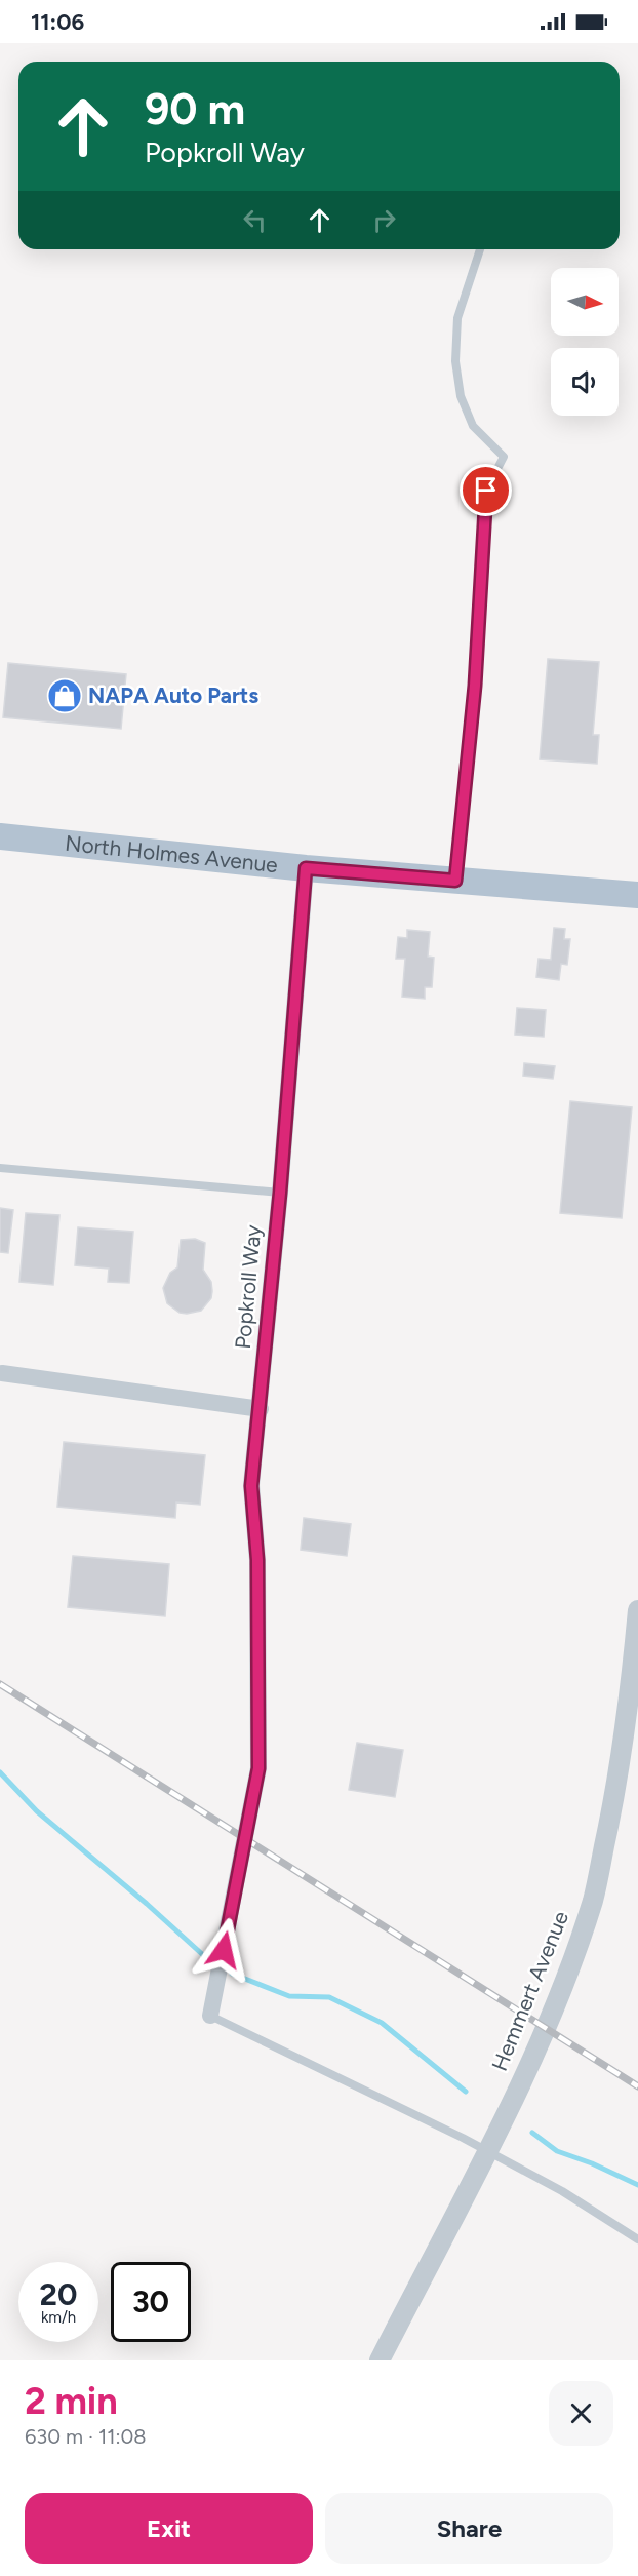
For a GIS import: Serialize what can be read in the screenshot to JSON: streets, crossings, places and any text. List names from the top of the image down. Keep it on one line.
{"streets":{"main road":["North Holmes Avenue"],"street":["Popkroll Way","Hemmert Avenue"]},"crossings":[["North Holmes Avenue","Popkroll Way"]],"places":{"shop":["NAPA Auto Parts"]},"north":"right","page":{"status":"11:06","turn":["90 m","Popkroll Way"],"speed":"20 km/h","limit":"30","heading":["2 min","630 m · 11:08"],"buttons":["Exit","Share"]}}
